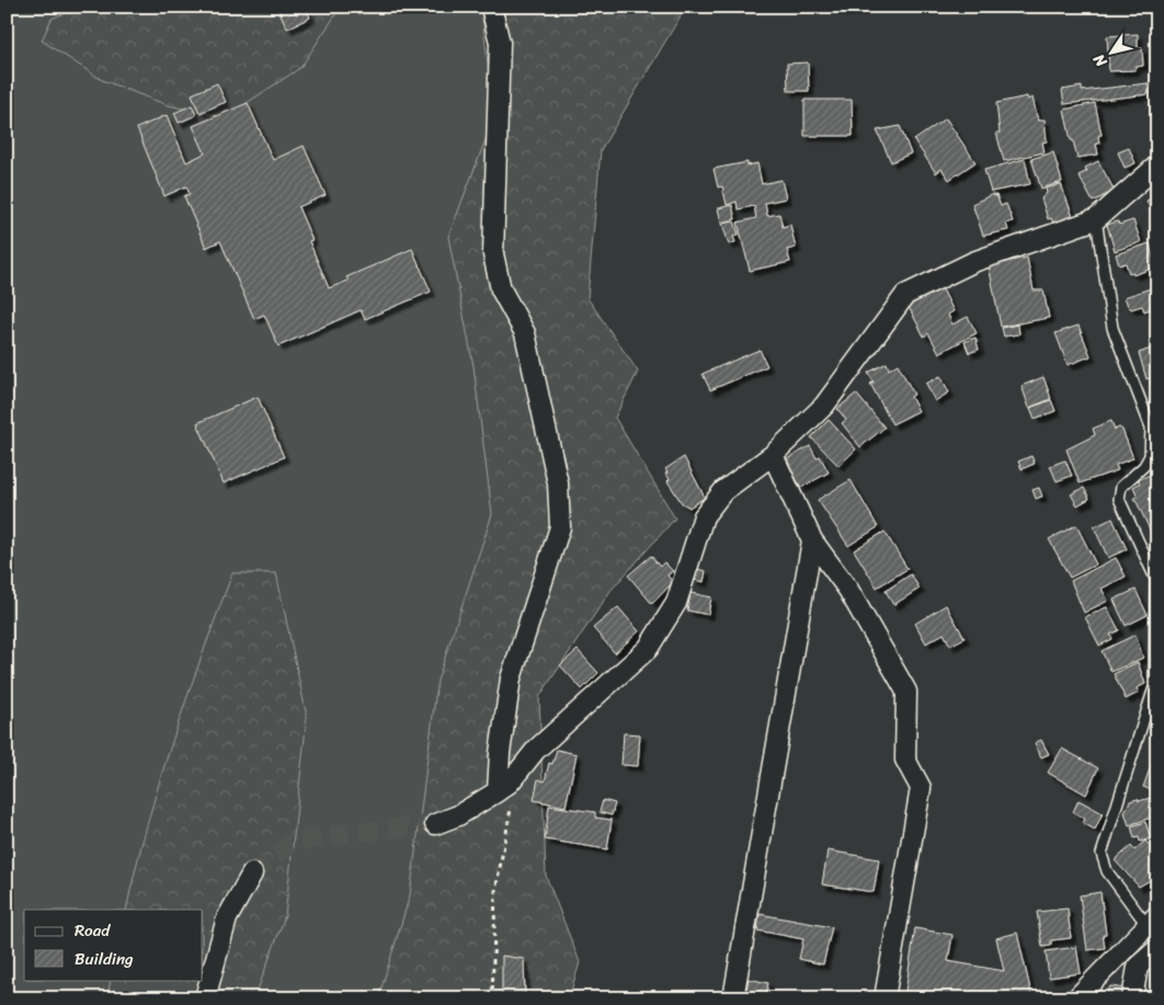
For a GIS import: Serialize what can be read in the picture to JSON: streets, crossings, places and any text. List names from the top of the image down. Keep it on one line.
{"legend":["Road","Building"],"north":"bottom left"}
